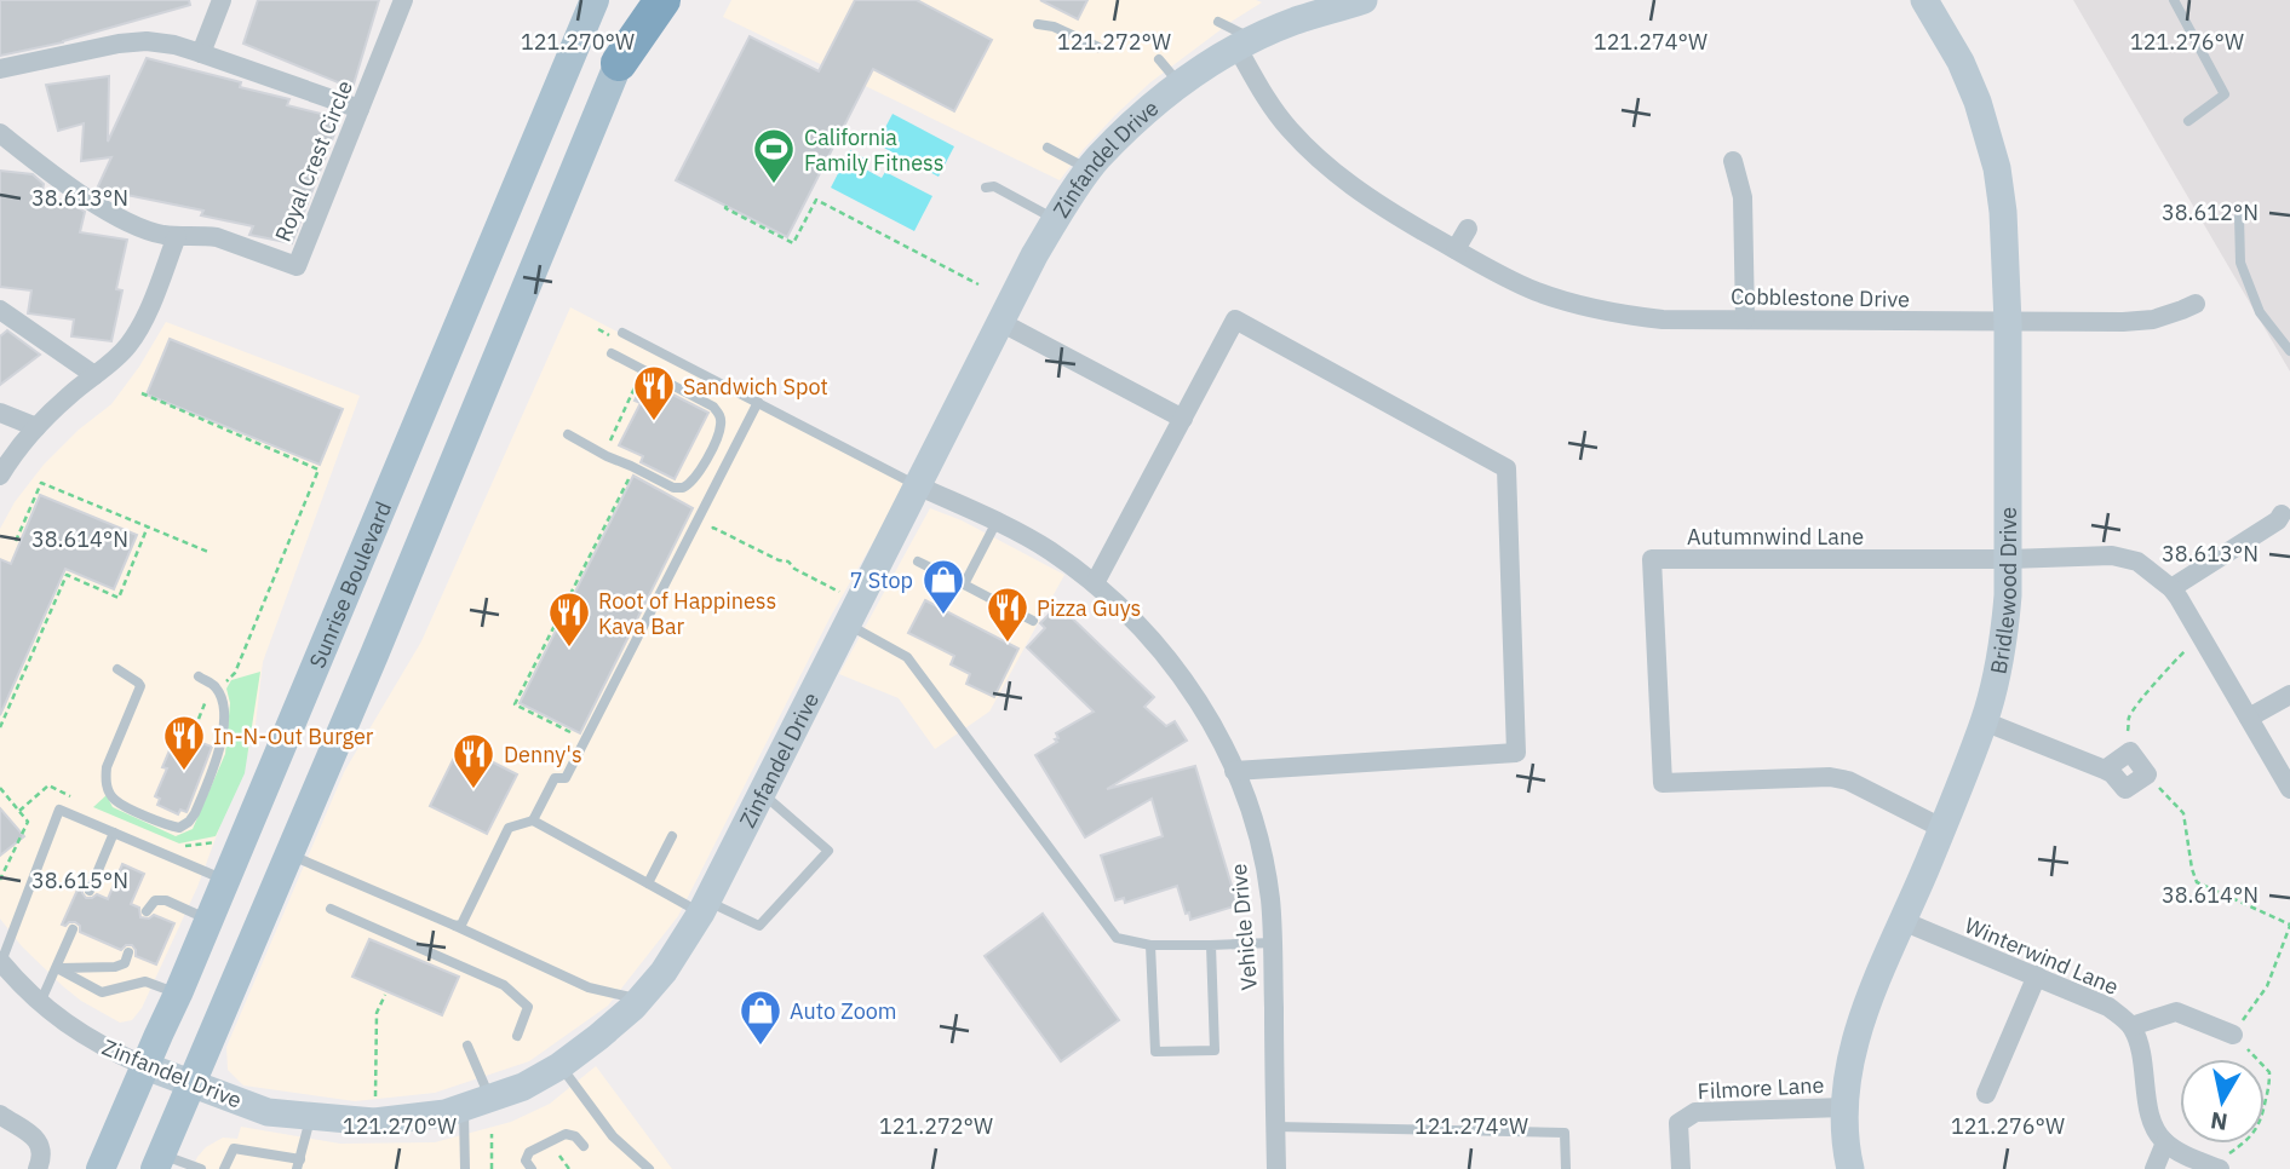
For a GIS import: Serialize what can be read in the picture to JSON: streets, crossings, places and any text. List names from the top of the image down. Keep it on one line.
{"streets":{"main road":["Sunrise Boulevard"],"street":["Royal Crest Circle","Zinfandel Drive","Cobblestone Drive","Autumnwind Lane","Bridlewood Drive","Vehicle Drive","Winterwind Lane","Filmore Lane"]},"crossings":[["Zinfandel Drive","Cobblestone Drive"],["Zinfandel Drive","Sunrise Boulevard"],["Zinfandel Drive","Vehicle Drive"],["Cobblestone Drive","Bridlewood Drive"],["Autumnwind Lane","Bridlewood Drive"],["Bridlewood Drive","Winterwind Lane"],["Bridlewood Drive","Filmore Lane"]],"places":{"sports":["California Family Fitness"],"restaurant":["Sandwich Spot","Pizza Guys","Root of Happiness Kava Bar","In-N-Out Burger","Denny's"],"shop":["7 Stop","Auto Zoom"]},"north":"bottom","coordinates":["121.270°W","121.272°W","121.274°W","121.276°W","38.613°N","38.612°N","38.614°N","38.615°N"]}
